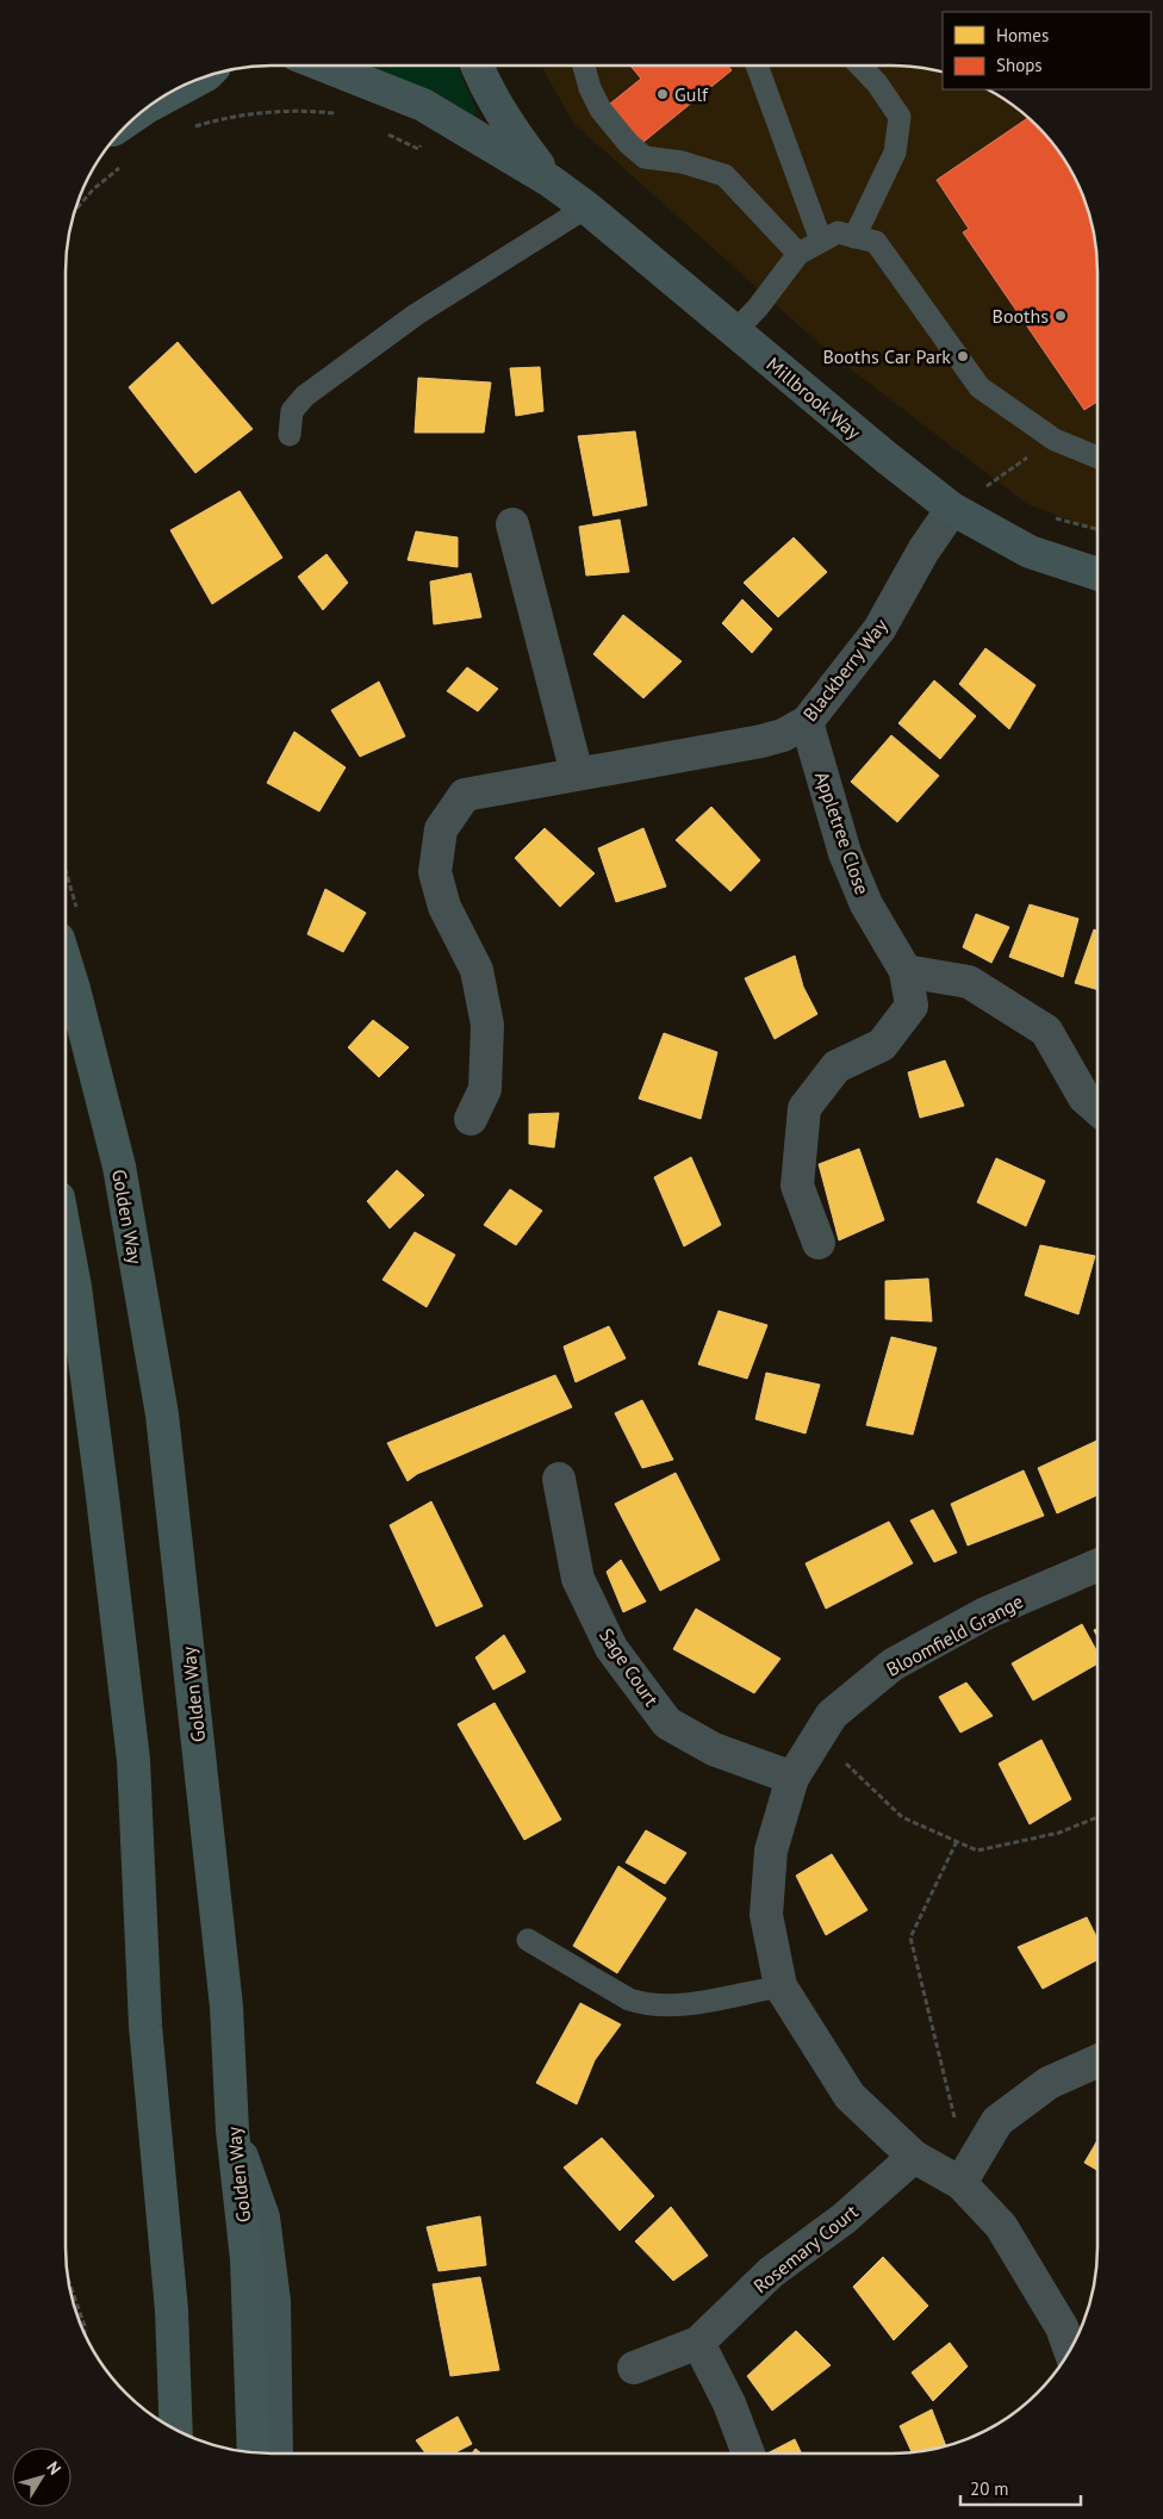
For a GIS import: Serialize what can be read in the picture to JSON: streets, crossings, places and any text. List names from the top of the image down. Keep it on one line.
{"streets":{"highway":["Golden Way"],"street":["Millbrook Way","Blackberry Way","Appletree Close","Bloomfield Grange","Sage Court","Rosemary Court"]},"crossings":[["Millbrook Way","Blackberry Way"],["Blackberry Way","Appletree Close"],["Bloomfield Grange","Sage Court"],["Bloomfield Grange","Rosemary Court"]],"places":["Gulf","Booths","Booths Car Park"],"legend":["Homes","Shops"],"scale_bar":"20 m","north":"top right"}
